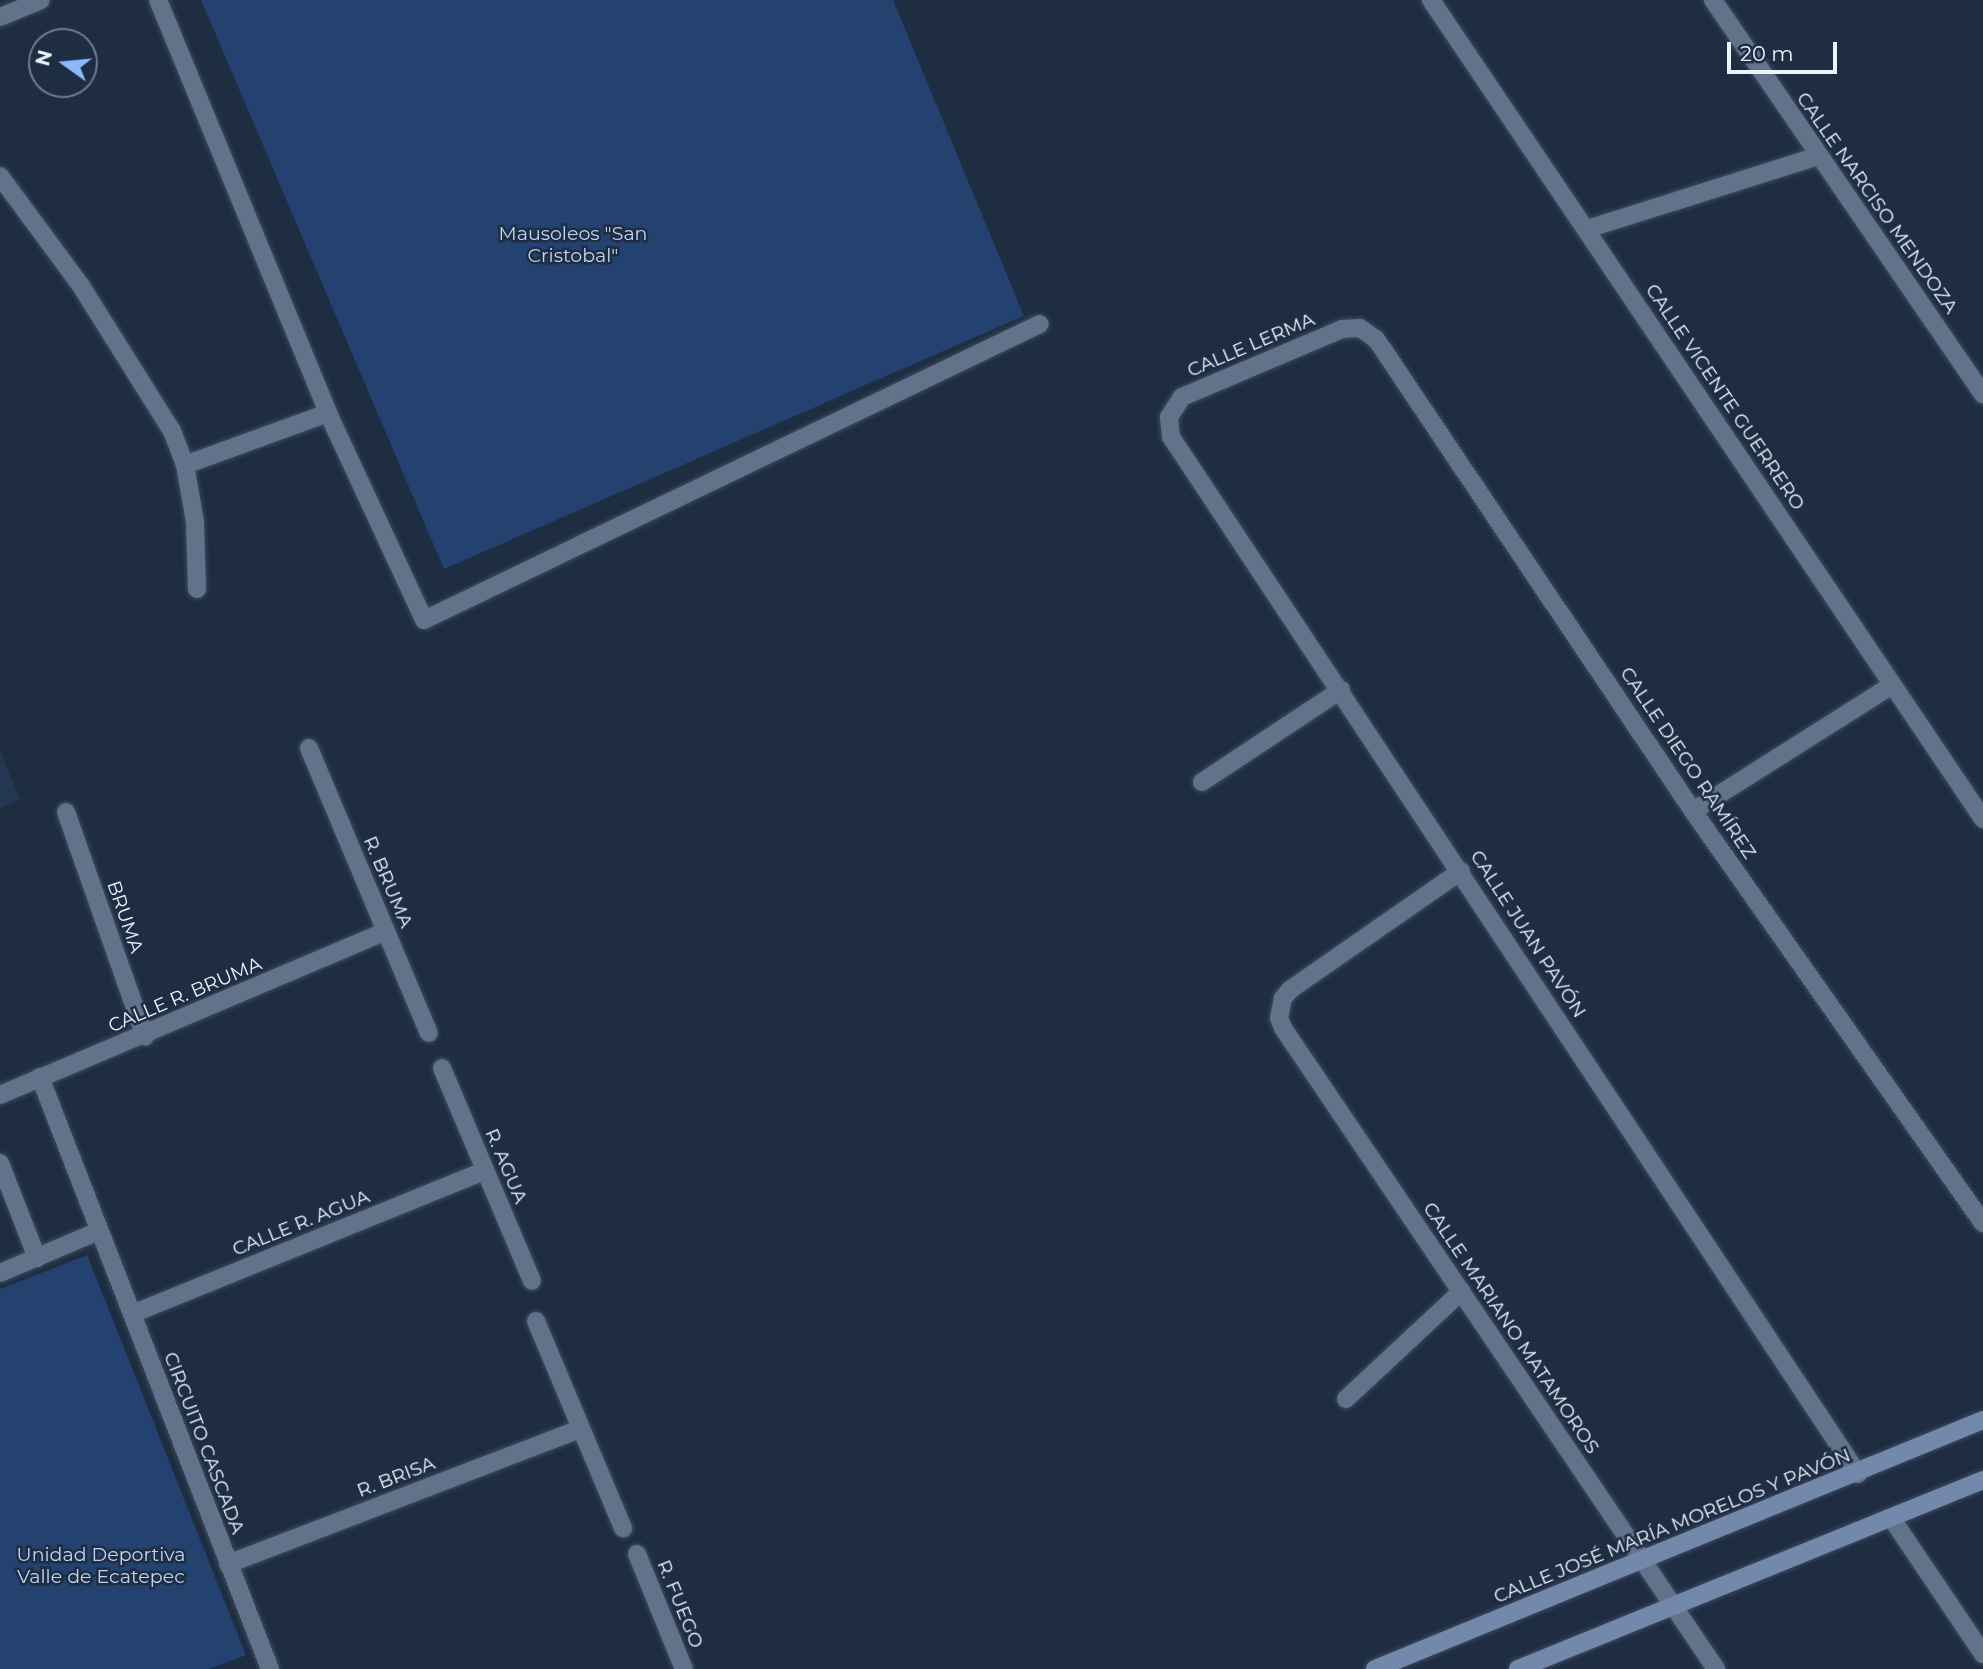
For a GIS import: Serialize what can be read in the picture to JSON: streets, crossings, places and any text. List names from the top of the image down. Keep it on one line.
{"streets":{"street":["CALLE NARCISO MENDOZA","CALLE LERMA","CALLE VICENTE GUERRERO","CALLE DIEGO RAMÍREZ","R. BRUMA","BRUMA","CALLE JUAN PAVÓN","CALLE R. BRUMA","R. AGUA","CALLE R. AGUA","CALLE MARIANO MATAMOROS","CIRCUITO CASCADA","R. BRISA","CALLE JOSÉ MARÍA MORELOS Y PAVÓN","R. FUEGO"]},"crossings":[["CALLE LERMA","CALLE DIEGO RAMÍREZ"],["CALLE LERMA","CALLE JUAN PAVÓN"],["R. BRUMA","CALLE R. BRUMA"],["BRUMA","CALLE R. BRUMA"],["CALLE JUAN PAVÓN","CALLE MARIANO MATAMOROS"],["CALLE JUAN PAVÓN","CALLE JOSÉ MARÍA MORELOS Y PAVÓN"],["CALLE R. BRUMA","CIRCUITO CASCADA"],["R. AGUA","CALLE R. AGUA"],["CALLE R. AGUA","CIRCUITO CASCADA"],["CALLE MARIANO MATAMOROS","CALLE JOSÉ MARÍA MORELOS Y PAVÓN"],["CIRCUITO CASCADA","R. BRISA"]],"parks":["Mausoleos \"San Cristobal\"","Unidad Deportiva Valle de Ecatepec"],"scale_bar":"20 m","north":"left"}
